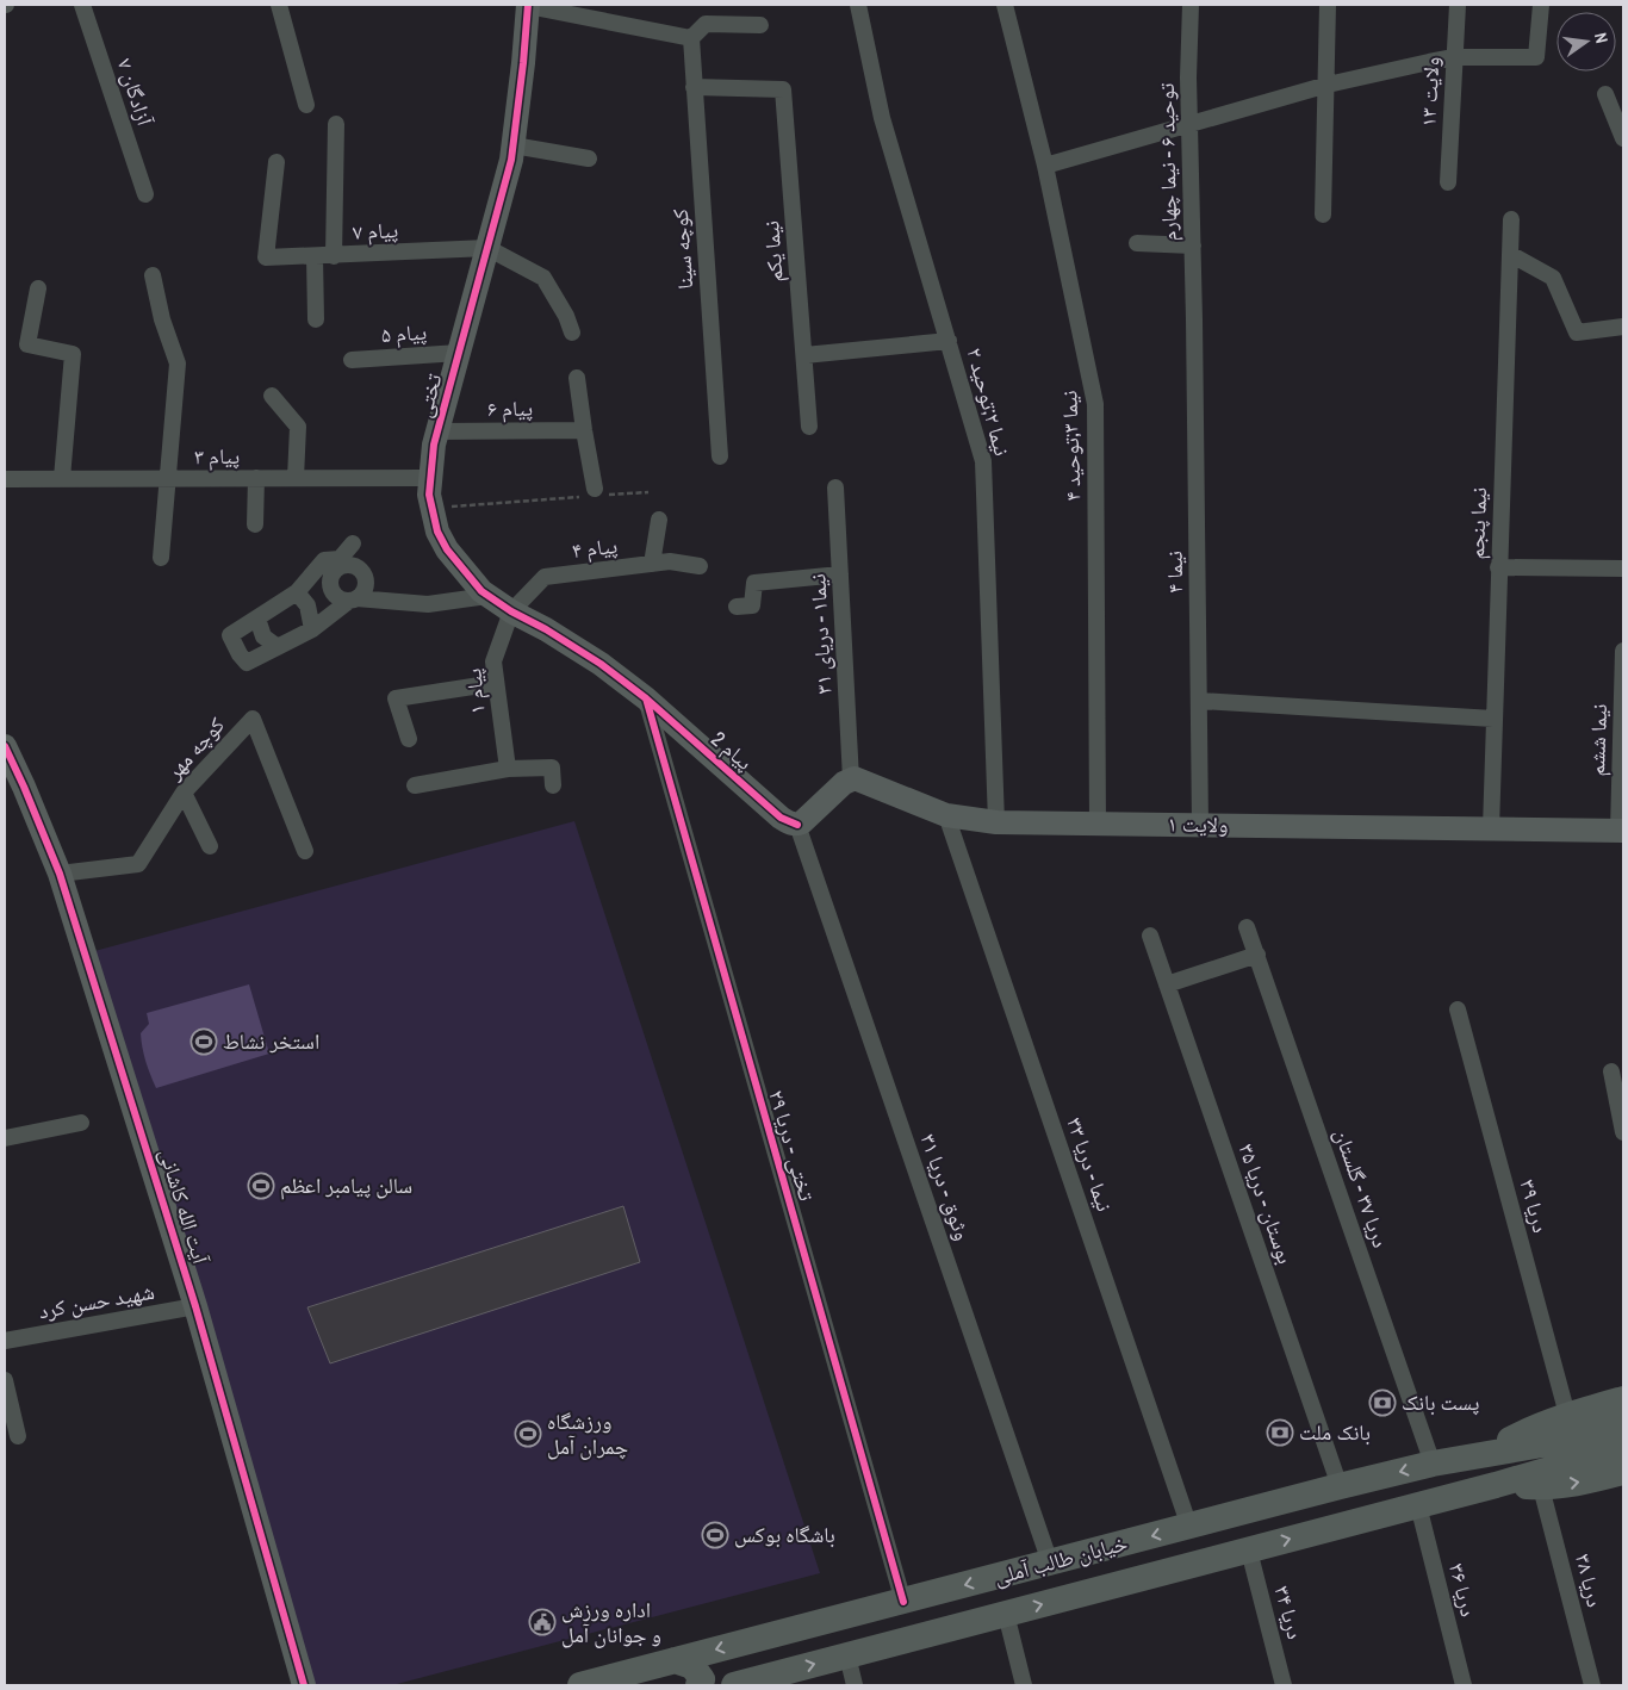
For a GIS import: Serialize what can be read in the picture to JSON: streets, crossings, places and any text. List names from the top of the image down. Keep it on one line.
{"streets":{"main road":["خیابان طالب آملی"],"street":["آزادگان ۷","ولایت ۱۳","توحید ۶ - نیما چهارم","پیام ۷","کوچه سینا","نیما یکم","پیام ۵","تختی","نیما ۲;توحید ۲","پیام ۶","نیما ۳;توحید ۴","پيام ۳","نیما پنجم","پیام ۴","نیما ۴","نیما۱ - دریای ۳۱","پیام ۱","نیما ششم","کوچه مهر","پیام 2","ولایت ۱","تختی - دریا ۲۹","نیما - دریا ۳۳","وثوق - دریا ۳۱","دریا ۳۷ - گلستان","بوستان - دریا ۳۵","آیت الله کاشانی","دریا ۳۹","شهید حسن کرد","دریا ۳۸","دریا ۳۶","دریا ۳۴"]},"crossings":[["توحید ۶ - نیما چهارم","نیما ۴"],["پیام ۷","تختی"],["کوچه سینا","نیما یکم"],["پیام ۵","تختی"],["تختی","پیام ۶"],["تختی","پيام ۳"],["تختی","پیام ۴"],["تختی","پیام ۱"],["تختی","پیام 2"],["تختی","تختی - دریا ۲۹"],["نیما ۲;توحید ۲","ولایت ۱"],["نیما ۳;توحید ۴","ولایت ۱"],["نیما پنجم","ولایت ۱"],["پیام ۴","پیام ۱"],["نیما ۴","ولایت ۱"],["نیما۱ - دریای ۳۱","ولایت ۱"],["نیما ششم","ولایت ۱"],["کوچه مهر","آیت الله کاشانی"],["پیام 2","تختی - دریا ۲۹"],["پیام 2","وثوق - دریا ۳۱"],["ولایت ۱","نیما - دریا ۳۳"],["تختی - دریا ۲۹","خیابان طالب آملی"],["نیما - دریا ۳۳","خیابان طالب آملی"],["وثوق - دریا ۳۱","خیابان طالب آملی"],["دریا ۳۷ - گلستان","خیابان طالب آملی"],["بوستان - دریا ۳۵","خیابان طالب آملی"],["آیت الله کاشانی","شهید حسن کرد"],["خیابان طالب آملی","دریا ۳۶"],["خیابان طالب آملی","دریا ۳۴"]],"places":{"sports":["استخر نشاط","سالن پیامبر اعظم","ورزشگاه چمران آمل","باشگاه‌ بوکس"],"bank":["پست بانک","بانک ملت"],"public building":["اداره ورزش و جوانان آمل"]},"north":"right"}
